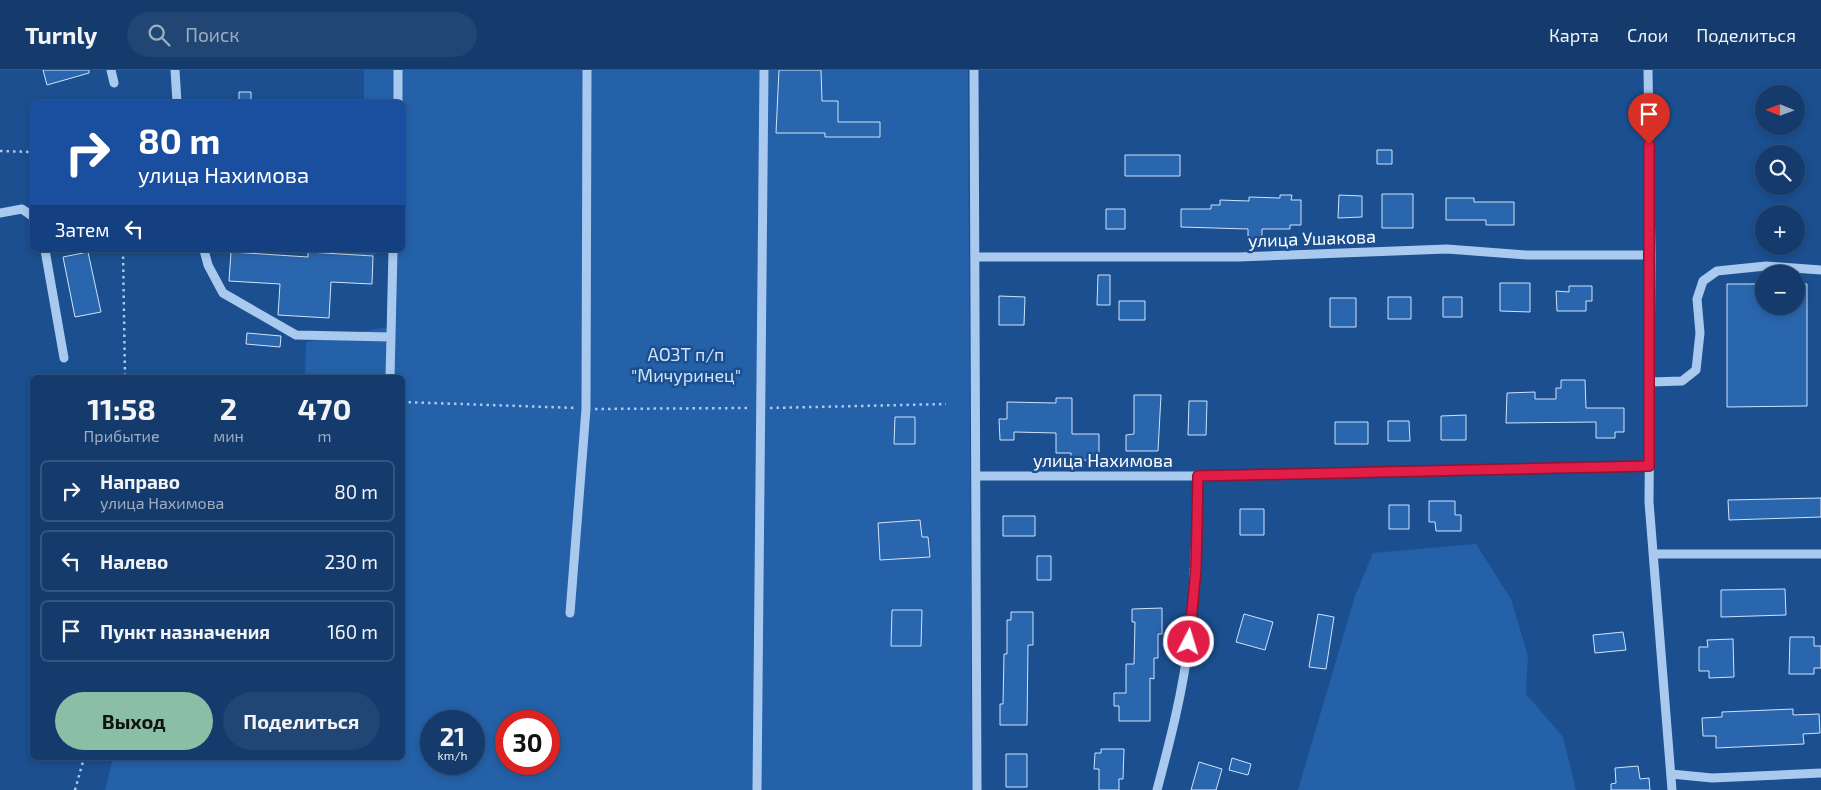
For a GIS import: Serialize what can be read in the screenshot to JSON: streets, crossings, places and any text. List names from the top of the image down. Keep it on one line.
{"streets":{"street":["улица Ушакова","улица Нахимова"]},"parks":["АОЗТ п/п \"Мичуринец\""],"north":"left","page":{"header":"Turnly","search":"Поиск","nav":["Карта","Слои","Поделиться"],"map_buttons":["+","−"],"turn":["80 m","улица Нахимова"],"then":"Затем","eta":["11:58","Прибытие","2","мин","470","m"],"list":[{"name":"Направо","note":"улица Нахимова","value":"80 m"},{"name":"Налево","value":"230 m"},{"name":"Пункт назначения","value":"160 m"}],"buttons":["Выход","Поделиться"],"speed":"21 km/h","limit":"30"}}
